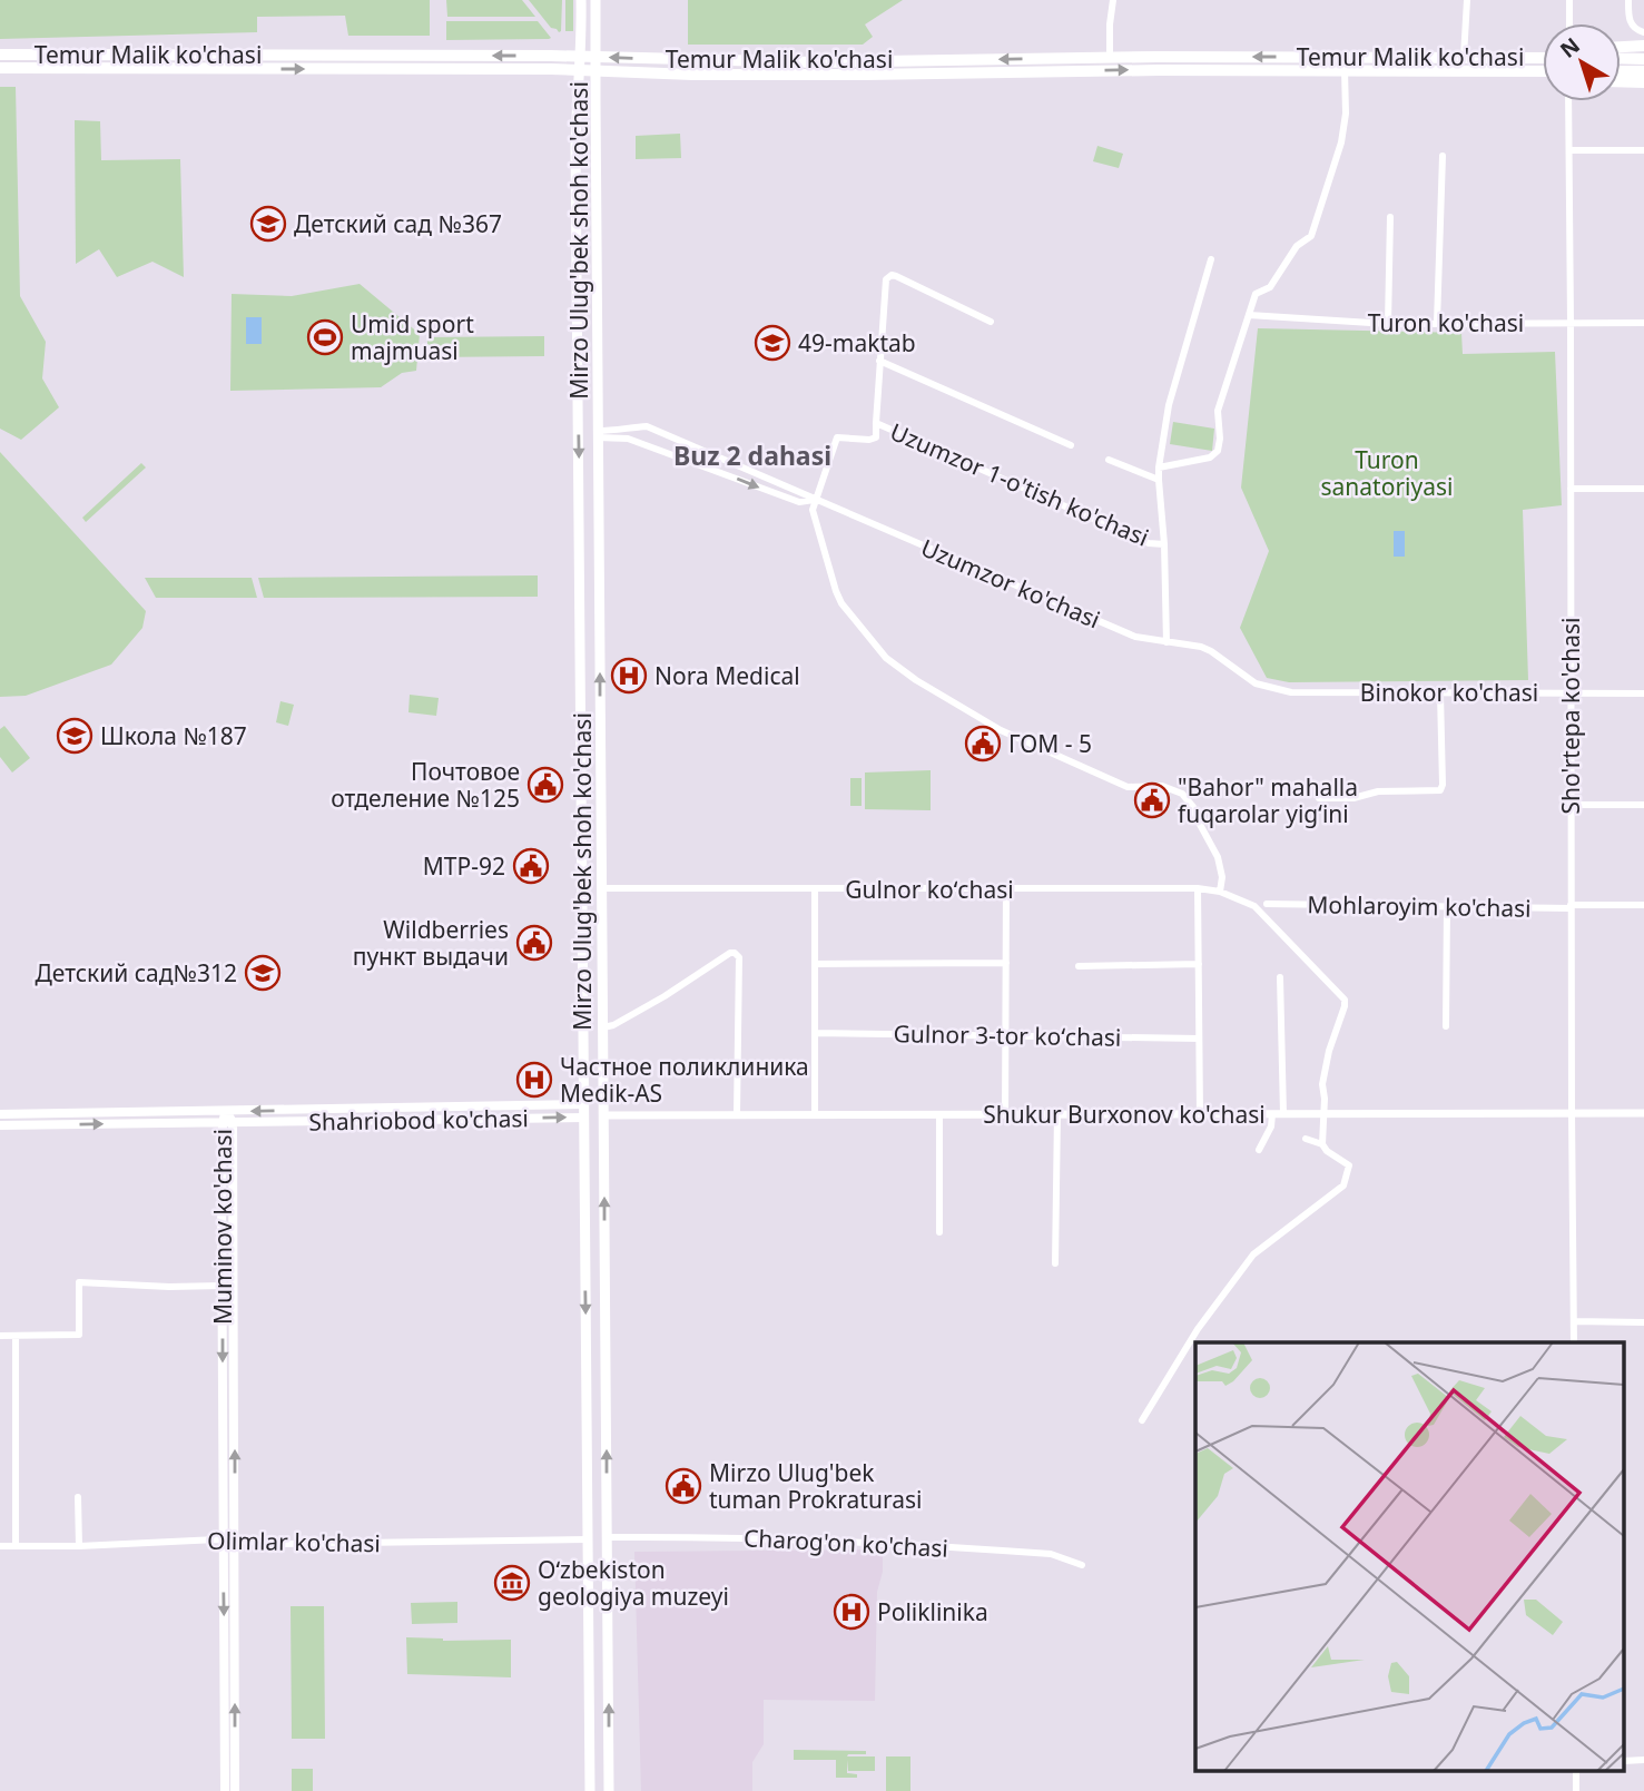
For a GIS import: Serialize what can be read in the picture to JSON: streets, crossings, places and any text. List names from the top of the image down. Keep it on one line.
{"streets":{"highway":["Temur Malik ko'chasi"],"main road":["Mirzo Ulug'bek shoh ko'chasi","Shahriobod ko'chasi","Muminov ko'chasi"],"street":["Turon ko'chasi","Uzumzor 1-o'tish ko'chasi","Uzumzor ko'chasi","Binokor ko'chasi","Sho'rtepa ko'chasi","Gulnor koʻchasi","Mohlaroyim ko'chasi","Gulnor 3-tor koʻchasi","Shukur Burxonov ko'chasi","Olimlar ko'chasi","Charog'on ko'chasi"]},"crossings":[["Temur Malik ko'chasi","Mirzo Ulug'bek shoh ko'chasi"],["Mirzo Ulug'bek shoh ko'chasi","Uzumzor ko'chasi"],["Mirzo Ulug'bek shoh ko'chasi","Gulnor koʻchasi"],["Mirzo Ulug'bek shoh ko'chasi","Shukur Burxonov ko'chasi"],["Mirzo Ulug'bek shoh ko'chasi","Shahriobod ko'chasi"],["Mirzo Ulug'bek shoh ko'chasi","Olimlar ko'chasi"],["Mirzo Ulug'bek shoh ko'chasi","Charog'on ko'chasi"],["Turon ko'chasi","Sho'rtepa ko'chasi"],["Uzumzor ko'chasi","Binokor ko'chasi"],["Binokor ko'chasi","Sho'rtepa ko'chasi"],["Sho'rtepa ko'chasi","Mohlaroyim ko'chasi"],["Sho'rtepa ko'chasi","Shukur Burxonov ko'chasi"],["Gulnor koʻchasi","Shukur Burxonov ko'chasi"],["Shukur Burxonov ko'chasi","Shahriobod ko'chasi"],["Shahriobod ko'chasi","Muminov ko'chasi"],["Muminov ko'chasi","Olimlar ko'chasi"]],"districts":["Buz 2 dahasi"],"parks":["Turon sanatoriyasi"],"places":{"school or university":["Детский сад №367","49-maktab","Школа №187","Детский сад№312"],"sports":["Umid sport majmuasi"],"hospital":["Nora Medical","Частное поликлиника Medik-AS","Poliklinika"],"public building":["ГОМ - 5","Почтовое отделение №125","\"Bahor\" mahalla fuqarolar yig‘ini","MTP-92","Wildberries пункт выдачи","Mirzo Ulug'bek tuman Prokraturasi"],"museum":["Oʻzbekiston geologiya muzeyi"]},"north":"top left"}
